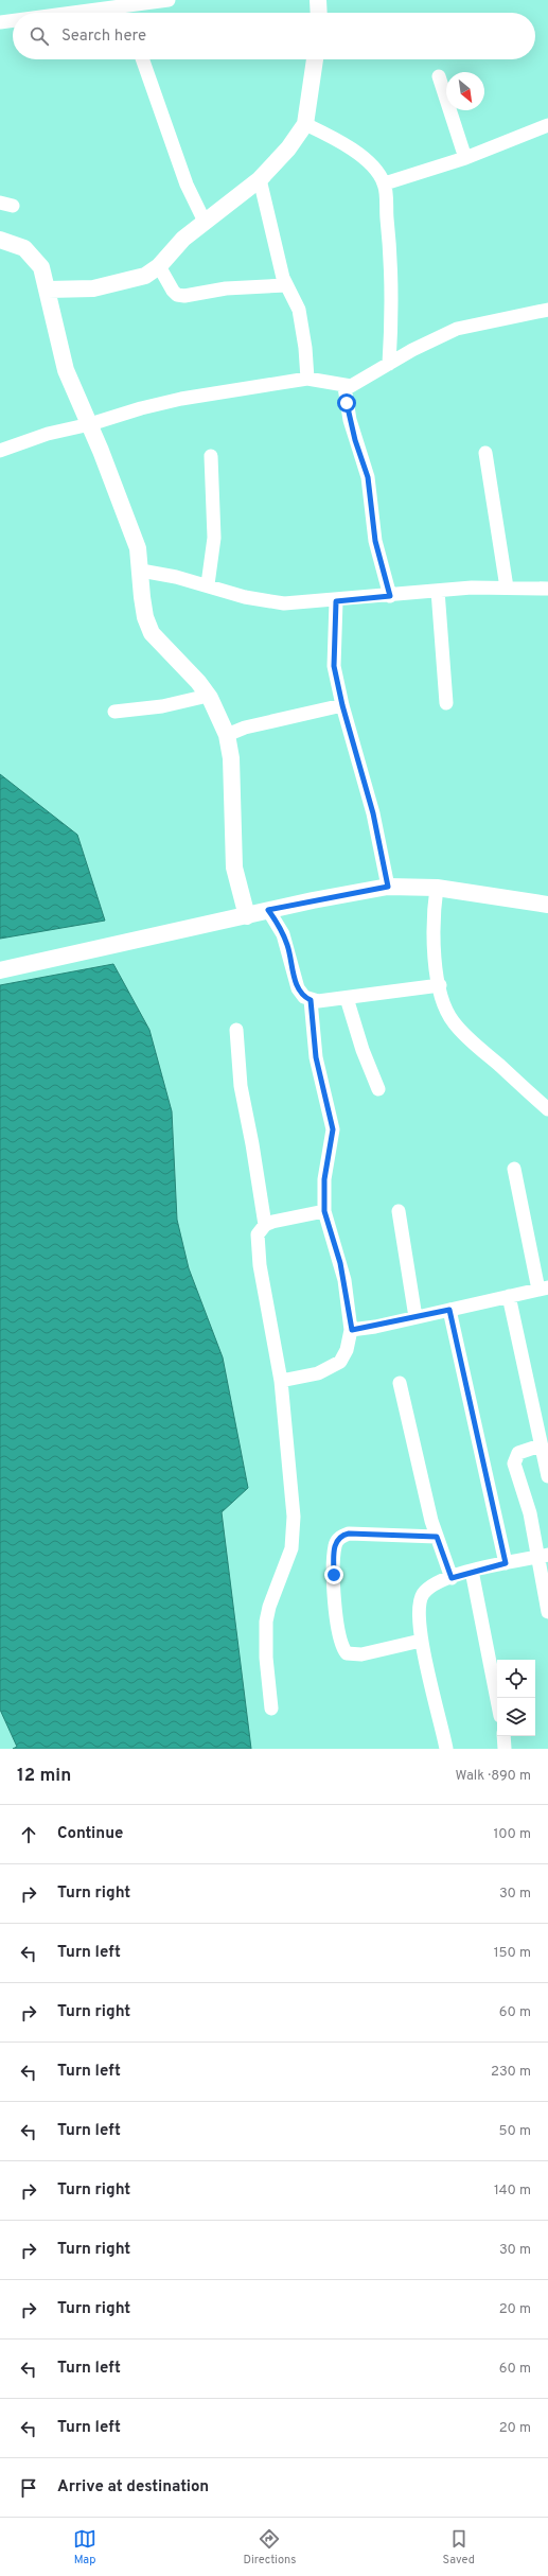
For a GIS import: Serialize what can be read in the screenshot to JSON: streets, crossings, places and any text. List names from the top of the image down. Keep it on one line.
{"north":"bottom right","page":{"search":"Search here","heading":["12 min","Walk · 890 m"],"list":[["Continue","100 m"],["Turn right","30 m"],["Turn left","150 m"],["Turn right","60 m"],["Turn left","230 m"],["Turn left","50 m"],["Turn right","140 m"],["Turn right","30 m"],["Turn right","20 m"],["Turn left","60 m"],["Turn left","20 m"],"Arrive at destination"],"nav":["Map","Directions","Saved"]}}
